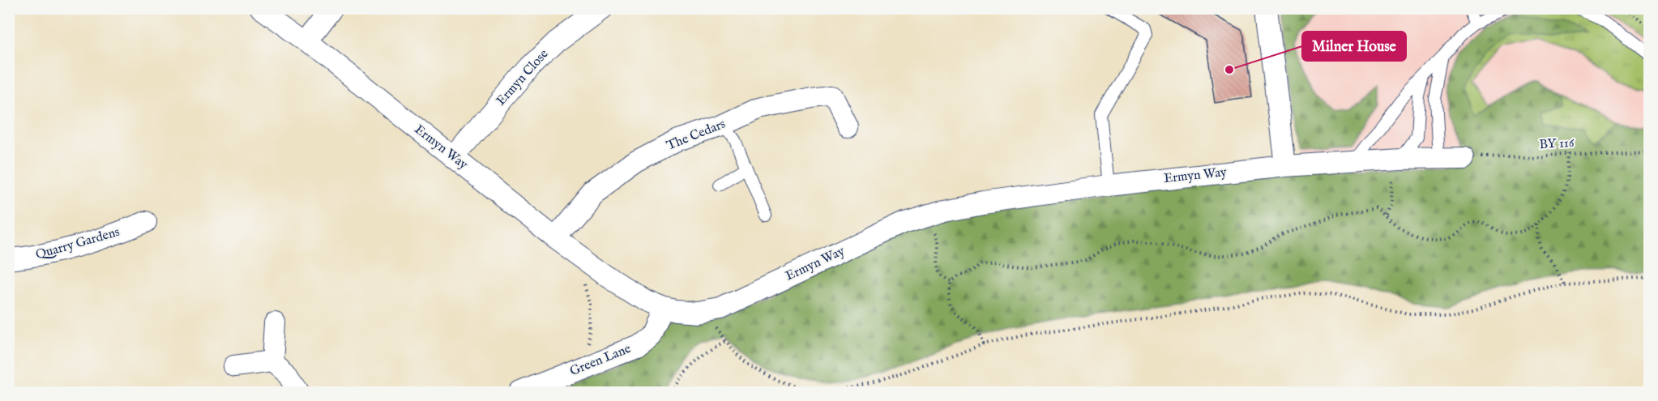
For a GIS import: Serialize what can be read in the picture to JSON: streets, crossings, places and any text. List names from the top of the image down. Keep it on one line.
{"streets":{"street":["Ermyn Close","The Cedars","Ermyn Way","Quarry Gardens","Green Lane"],"path":["BY 116"]},"crossings":[["Ermyn Close","Ermyn Way"],["The Cedars","Ermyn Way"],["BY 116","Ermyn Way"],["Ermyn Way","Green Lane"]],"places":["Milner House"]}
